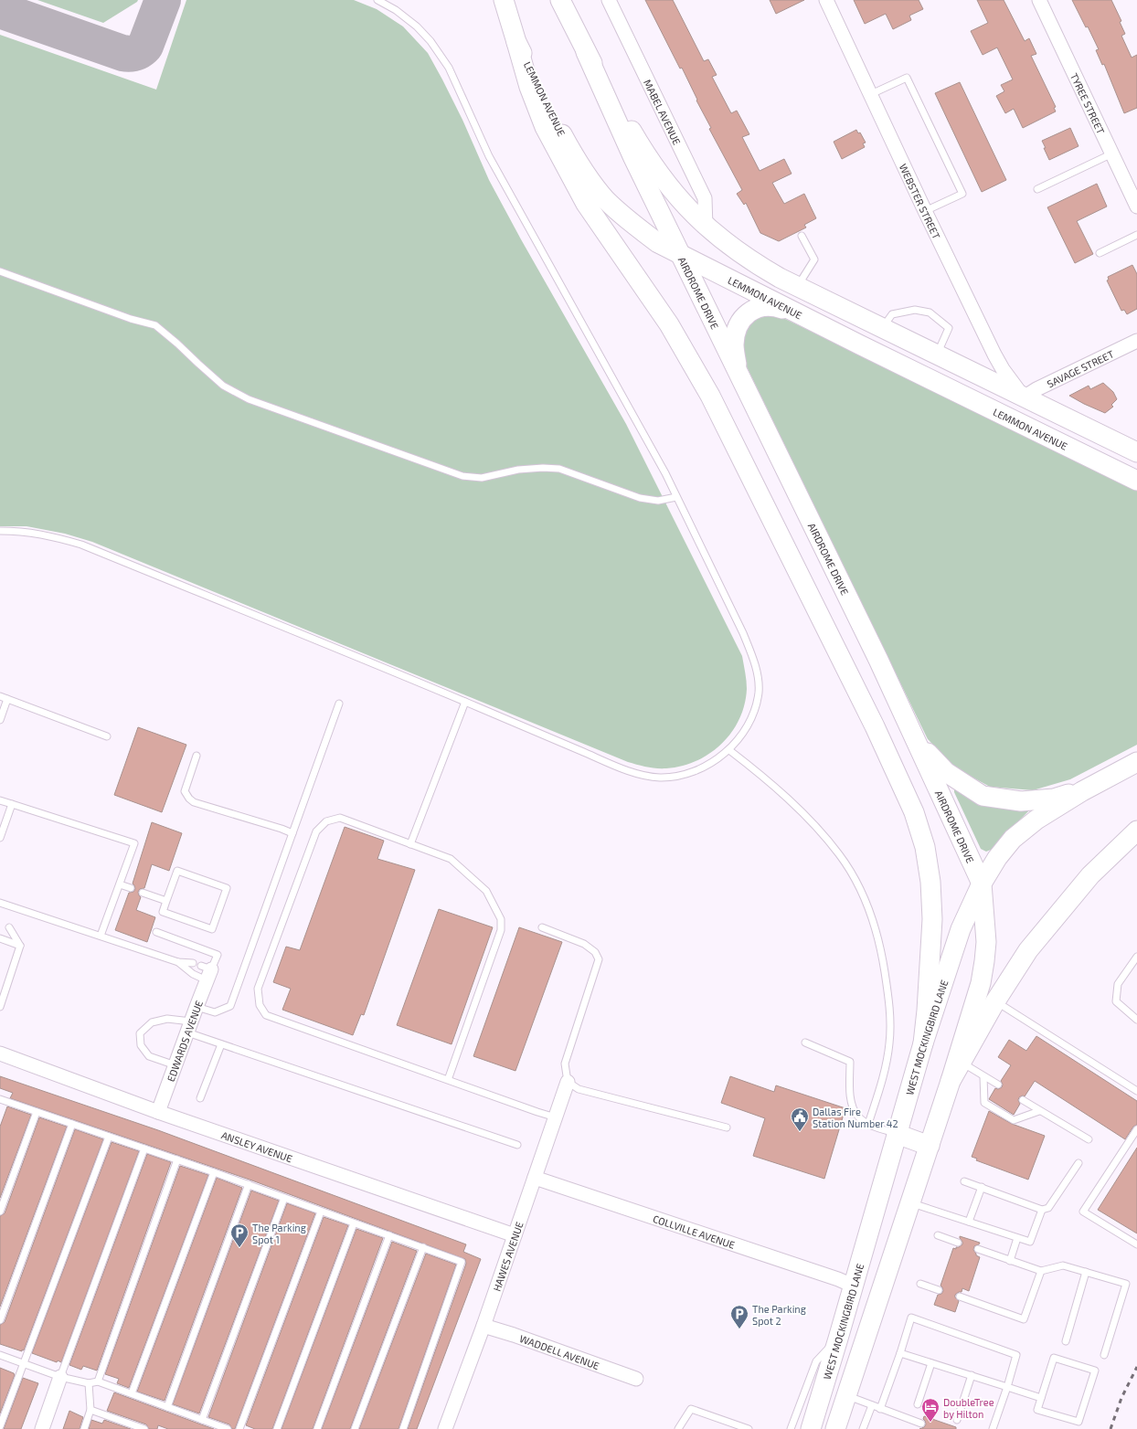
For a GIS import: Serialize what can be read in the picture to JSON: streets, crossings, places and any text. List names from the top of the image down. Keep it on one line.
{"streets":{"main road":["LEMMON AVENUE","AIRDROME DRIVE","WEST MOCKINGBIRD LANE"],"street":["TYREE STREET","MABEL AVENUE","WEBSTER STREET","SAVAGE STREET","EDWARDS AVENUE","ANSLEY AVENUE","COLLVILLE AVENUE","HAWES AVENUE","WADDELL AVENUE"]},"crossings":[["LEMMON AVENUE","AIRDROME DRIVE"],["WEBSTER STREET","SAVAGE STREET"],["AIRDROME DRIVE","WEST MOCKINGBIRD LANE"],["WEST MOCKINGBIRD LANE","COLLVILLE AVENUE"],["EDWARDS AVENUE","ANSLEY AVENUE"],["ANSLEY AVENUE","HAWES AVENUE"],["COLLVILLE AVENUE","HAWES AVENUE"],["HAWES AVENUE","WADDELL AVENUE"]],"places":{"public building":["Dallas Fire Station Number 42"],"parking":["The Parking Spot 1","The Parking Spot 2"],"hotel":["DoubleTree by Hilton"]}}
